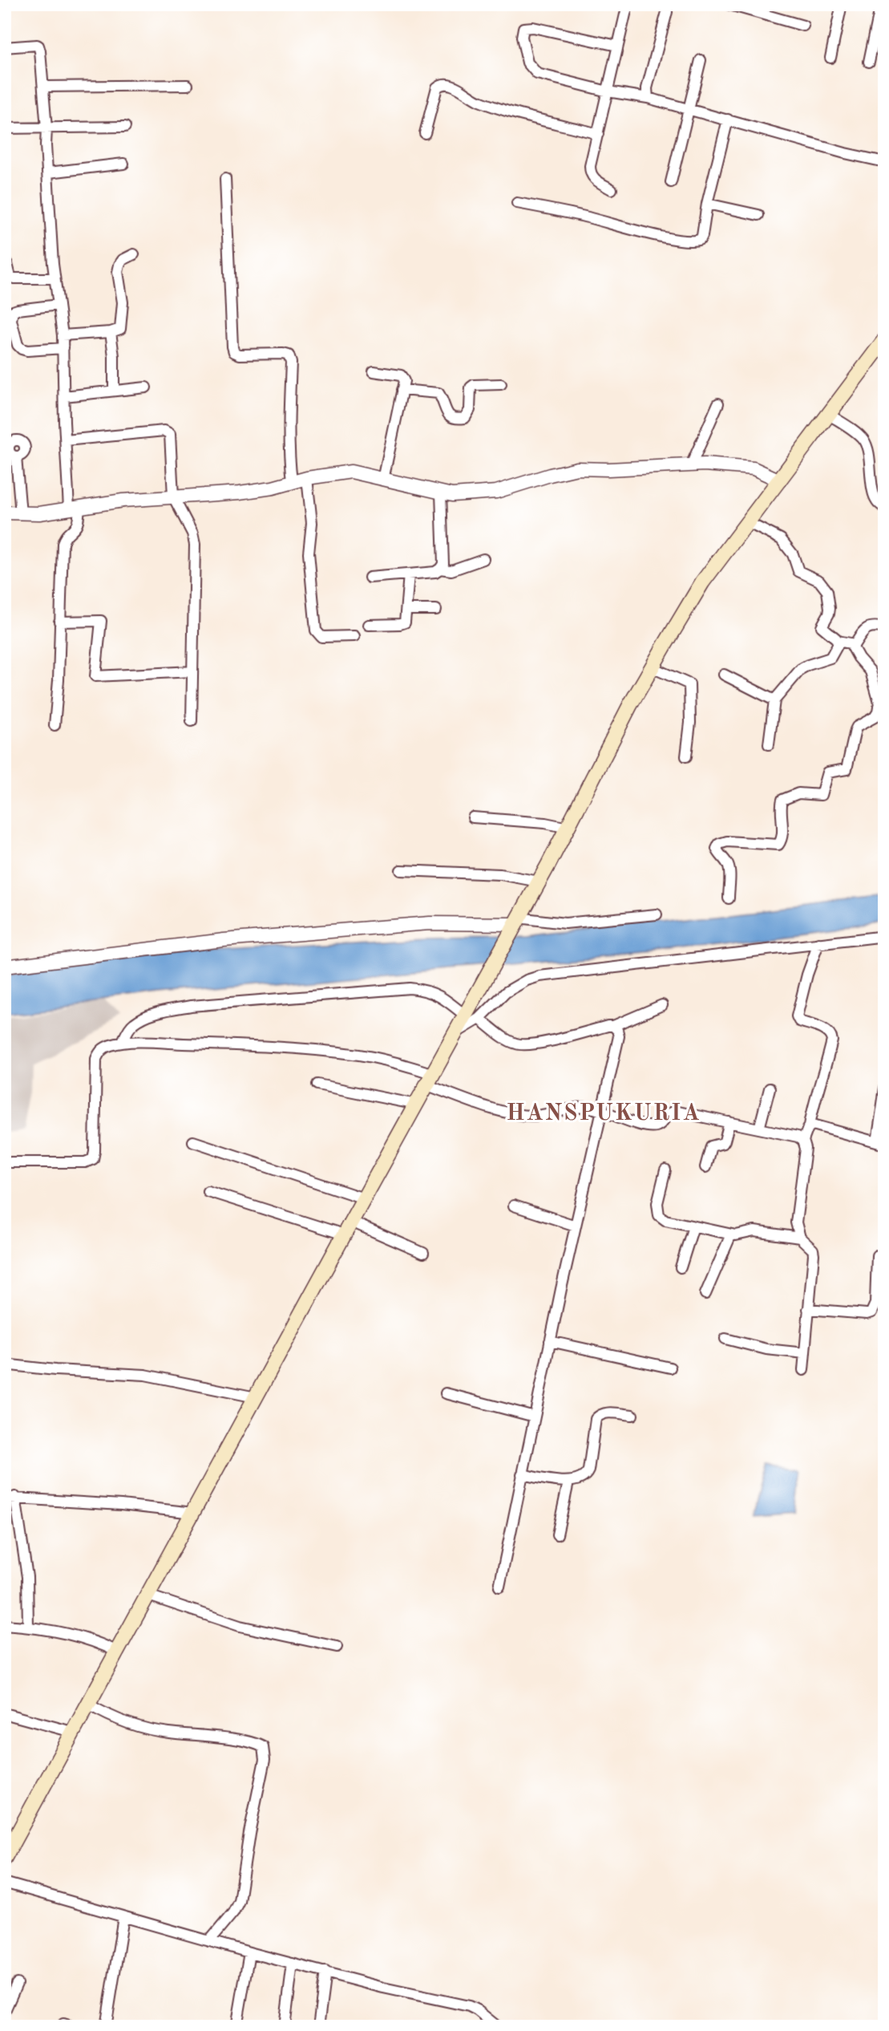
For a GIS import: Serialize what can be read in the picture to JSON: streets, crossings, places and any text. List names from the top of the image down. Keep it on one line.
{"districts":["HANSPUKURIA"]}
